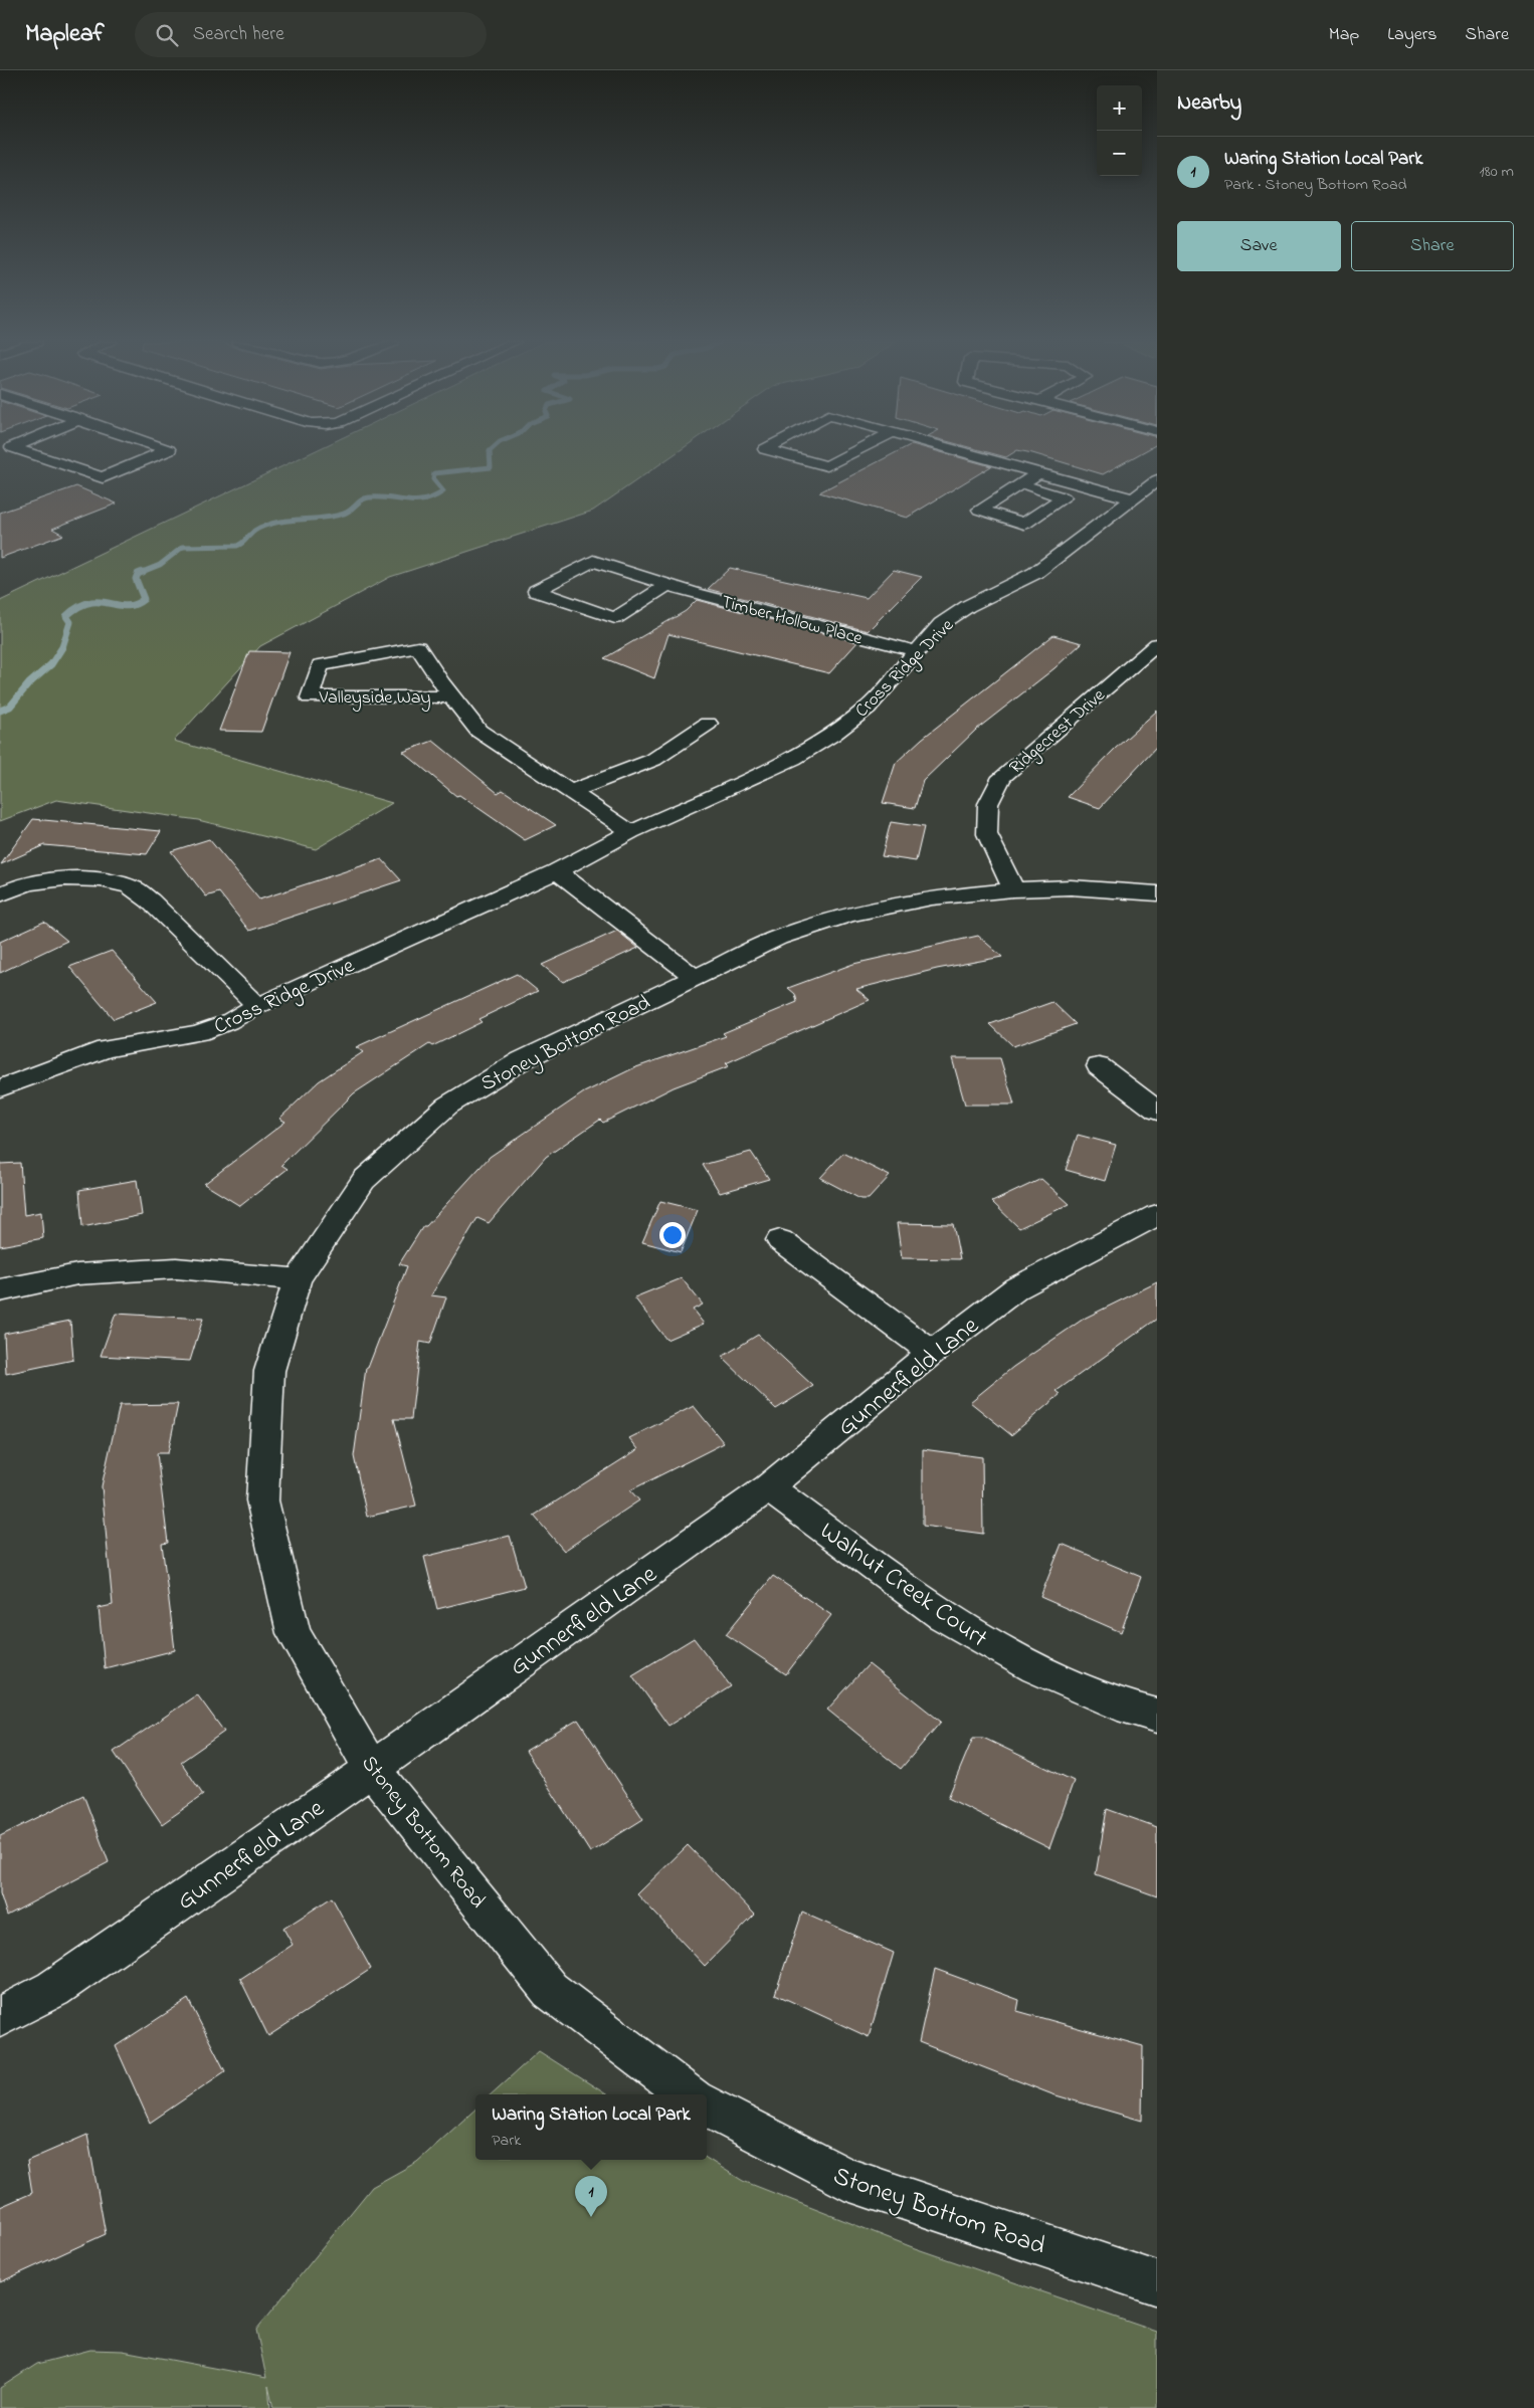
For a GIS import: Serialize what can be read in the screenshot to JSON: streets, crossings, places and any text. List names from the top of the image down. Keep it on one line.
{"streets":{"street":["Timber Hollow Place","Cross Ridge Drive","Valleyside Way","Ridgecrest Drive","Stoney Bottom Road","Gunnerfield Lane","Walnut Creek Court"]},"crossings":[["Timber Hollow Place","Cross Ridge Drive"],["Cross Ridge Drive","Valleyside Way"],["Ridgecrest Drive","Stoney Bottom Road"],["Stoney Bottom Road","Gunnerfield Lane"],["Gunnerfield Lane","Walnut Creek Court"]],"page":{"header":"Mapleaf","search":"Search here","nav":["Map","Layers","Share"],"heading":"Nearby","map_buttons":["+","−"],"list":[{"mark":"1","name":"Waring Station Local Park","note":"Park · Stoney Bottom Road","value":"180 m"}],"buttons":["Save","Share"],"popup":["Waring Station Local Park","Park"],"pins":"1"}}
